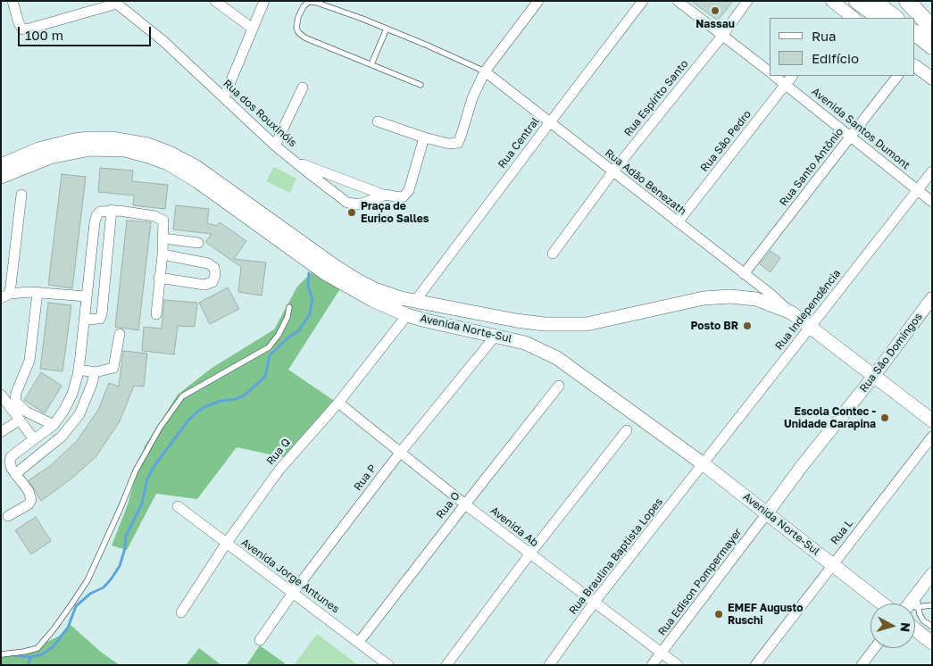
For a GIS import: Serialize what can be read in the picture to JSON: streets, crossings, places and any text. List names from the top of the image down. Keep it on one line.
{"streets":{"main road":["Avenida Norte-Sul"],"street":["Rua Espírito Santo","Rua dos Rouxinóis","Avenida Santos Dumont","Rua São Pedro","Rua Central","Rua Santo Antônio","Rua Adão Benezath","Rua Independência","Rua São Domingos","Rua Q","Rua P","Rua O","Avenida Ab","Rua L","Rua Braulina Baptista Lopes","Avenida Jorge Antunes","Rua Edison Pompermayer"]},"crossings":[["Rua Espírito Santo","Avenida Santos Dumont"],["Rua Espírito Santo","Rua Adão Benezath"],["Avenida Santos Dumont","Rua São Pedro"],["Avenida Santos Dumont","Rua Santo Antônio"],["Avenida Santos Dumont","Rua Independência"],["Rua São Pedro","Rua Adão Benezath"],["Rua Central","Rua Adão Benezath"],["Rua Central","Avenida Norte-Sul"],["Rua Santo Antônio","Rua Adão Benezath"],["Rua Adão Benezath","Avenida Norte-Sul"],["Rua Independência","Avenida Norte-Sul"],["Rua Independência","Rua Braulina Baptista Lopes"],["Avenida Norte-Sul","Rua São Domingos"],["Avenida Norte-Sul","Rua Q"],["Avenida Norte-Sul","Rua P"],["Avenida Norte-Sul","Rua L"],["Avenida Norte-Sul","Rua Braulina Baptista Lopes"],["Avenida Norte-Sul","Rua Edison Pompermayer"],["Rua São Domingos","Rua Edison Pompermayer"],["Rua Q","Avenida Ab"],["Rua Q","Avenida Jorge Antunes"],["Rua P","Avenida Ab"],["Rua P","Avenida Jorge Antunes"],["Rua O","Avenida Ab"],["Rua O","Avenida Jorge Antunes"],["Avenida Ab","Rua Braulina Baptista Lopes"],["Avenida Ab","Rua Edison Pompermayer"]],"places":["Nassau","Praça de Eurico Salles","Posto BR","Escola Contec - Unidade Carapina","EMEF Augusto Ruschi"],"legend":["Rua","Edifício"],"scale_bar":"100 m","north":"right"}
